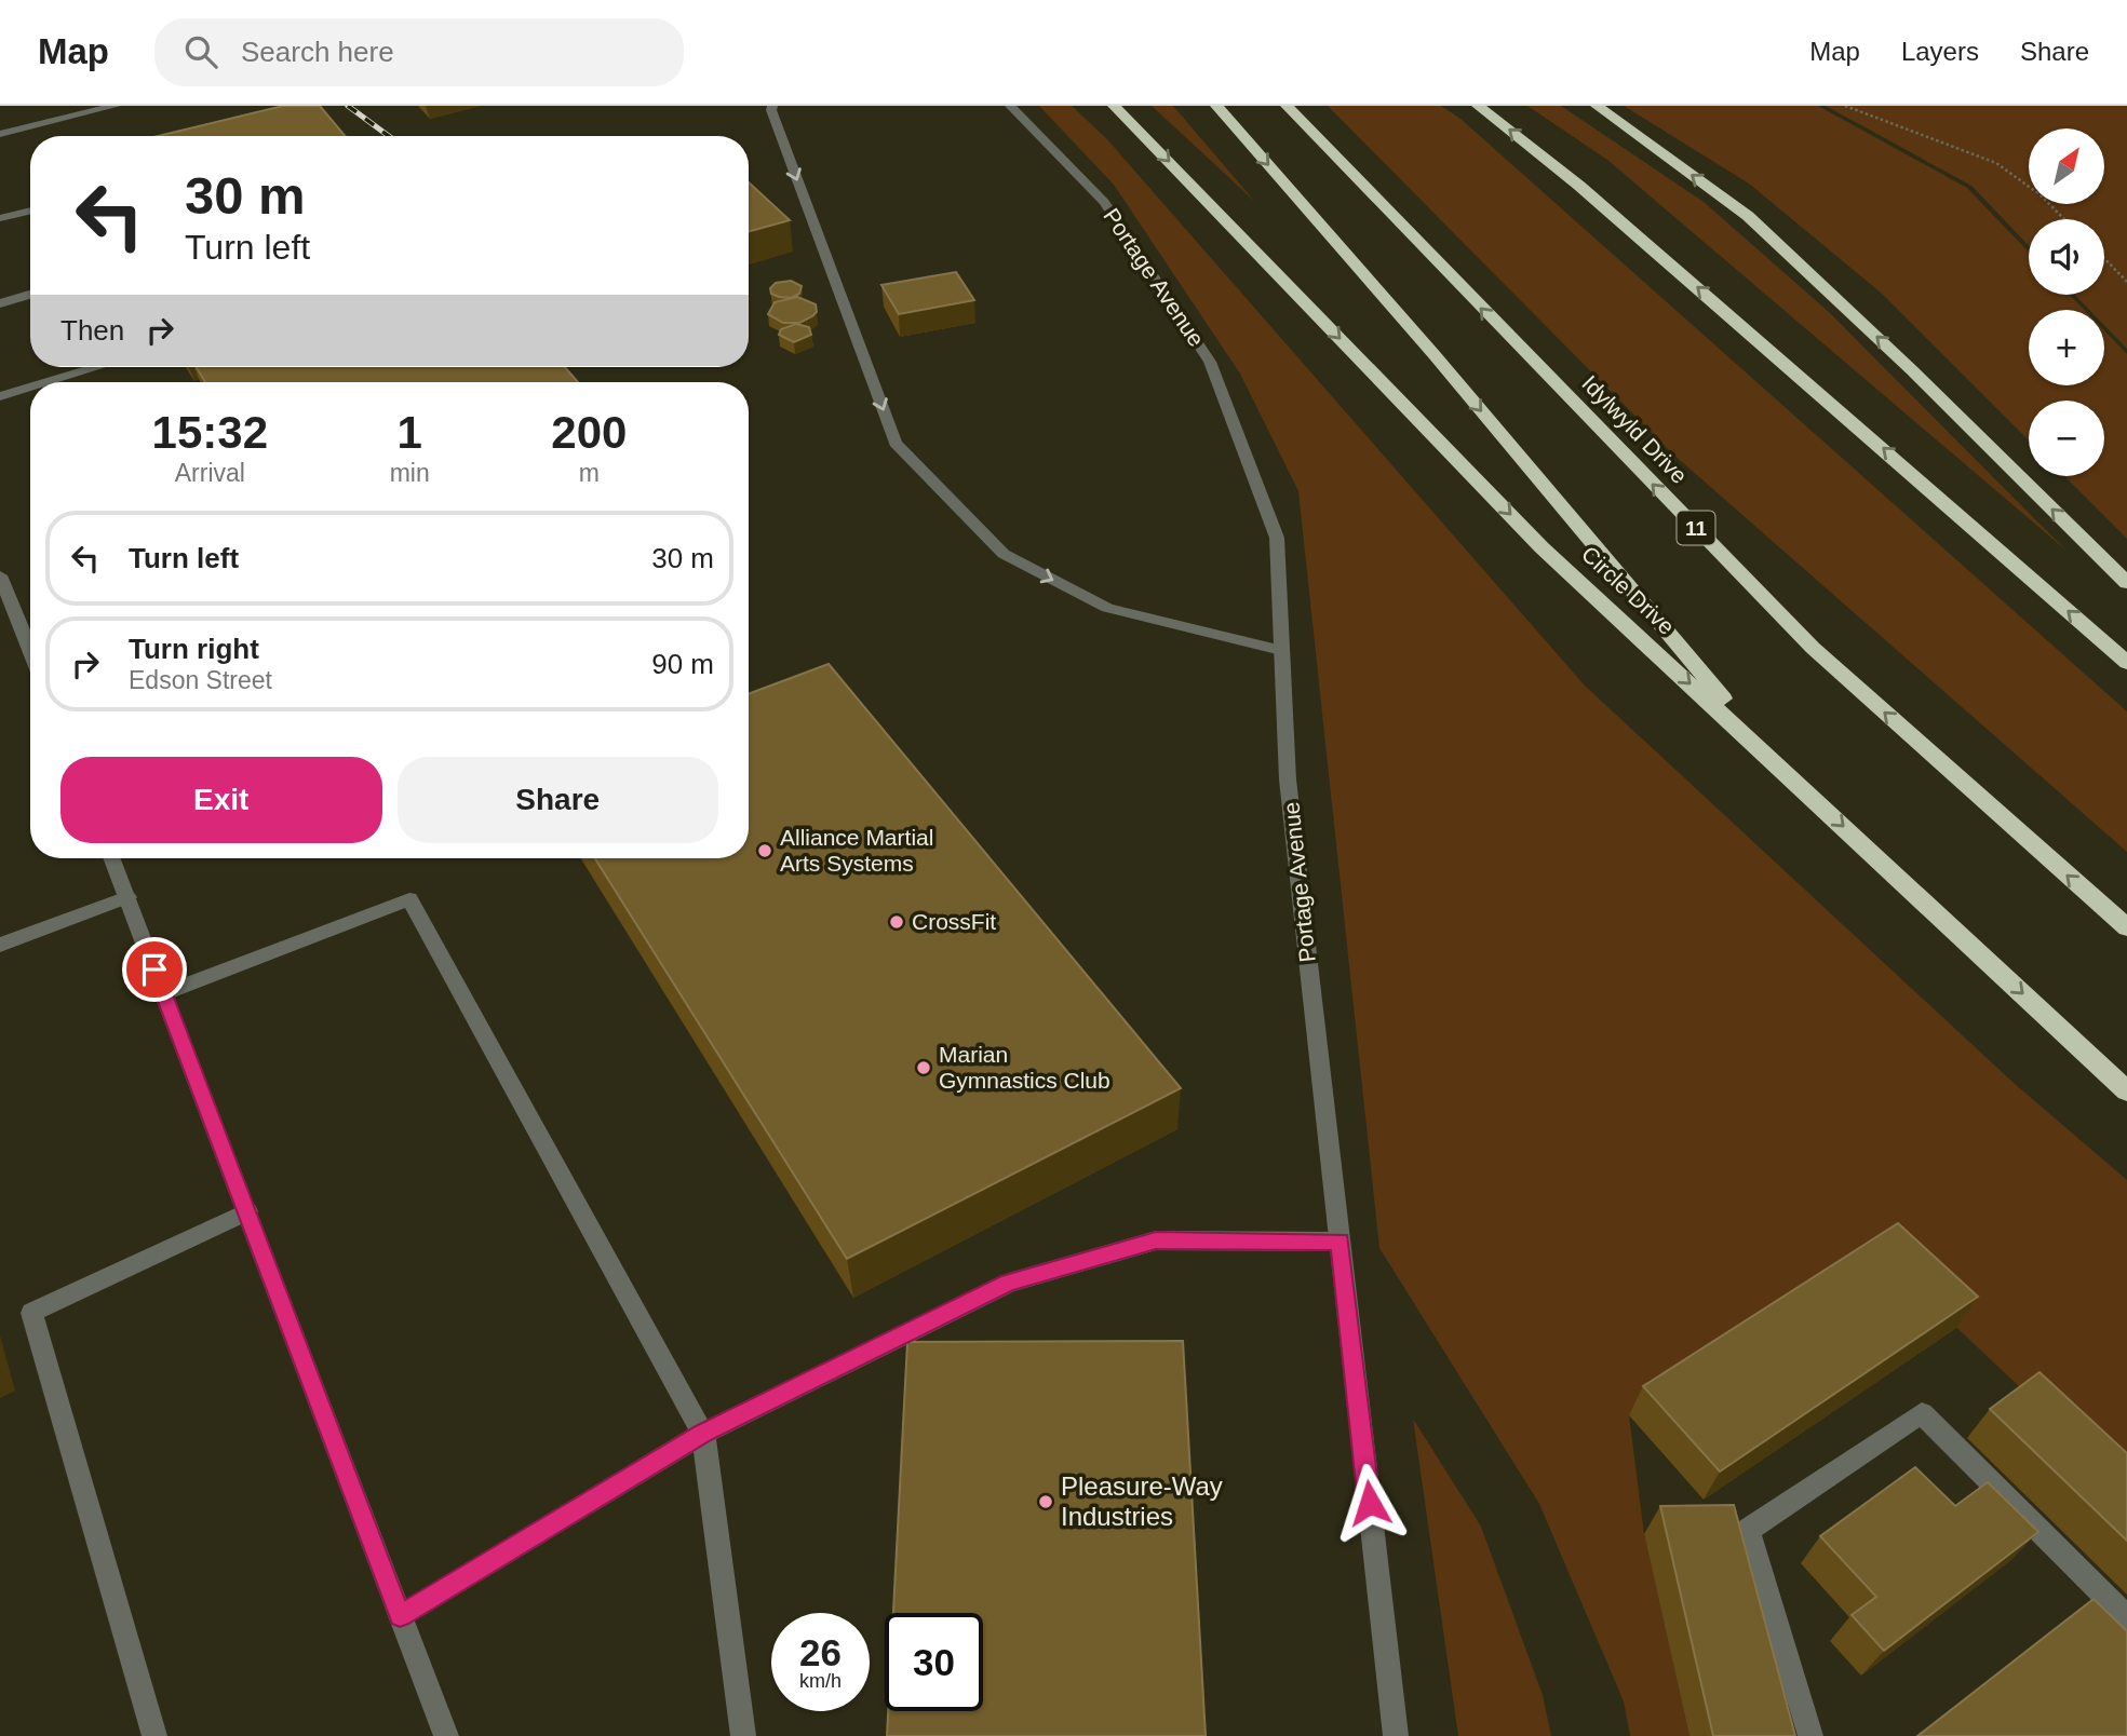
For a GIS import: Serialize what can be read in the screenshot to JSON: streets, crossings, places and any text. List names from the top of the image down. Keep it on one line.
{"streets":{"highway":["Idylwyld Drive","11","Circle Drive"],"street":["Portage Avenue"]},"places":["Alliance Martial Arts Systems","CrossFit","Marian Gymnastics Club","Pleasure-Way Industries"],"north":"top right","page":{"header":"Map","search":"Search here","nav":["Map","Layers","Share"],"map_buttons":["+","−"],"turn":["30 m","Turn left"],"then":"Then","eta":["15:32","Arrival","1","min","200","m"],"list":[{"name":"Turn left","value":"30 m"},{"name":"Turn right","note":"Edson Street","value":"90 m"}],"buttons":["Exit","Share"],"speed":"26 km/h","limit":"30"}}
